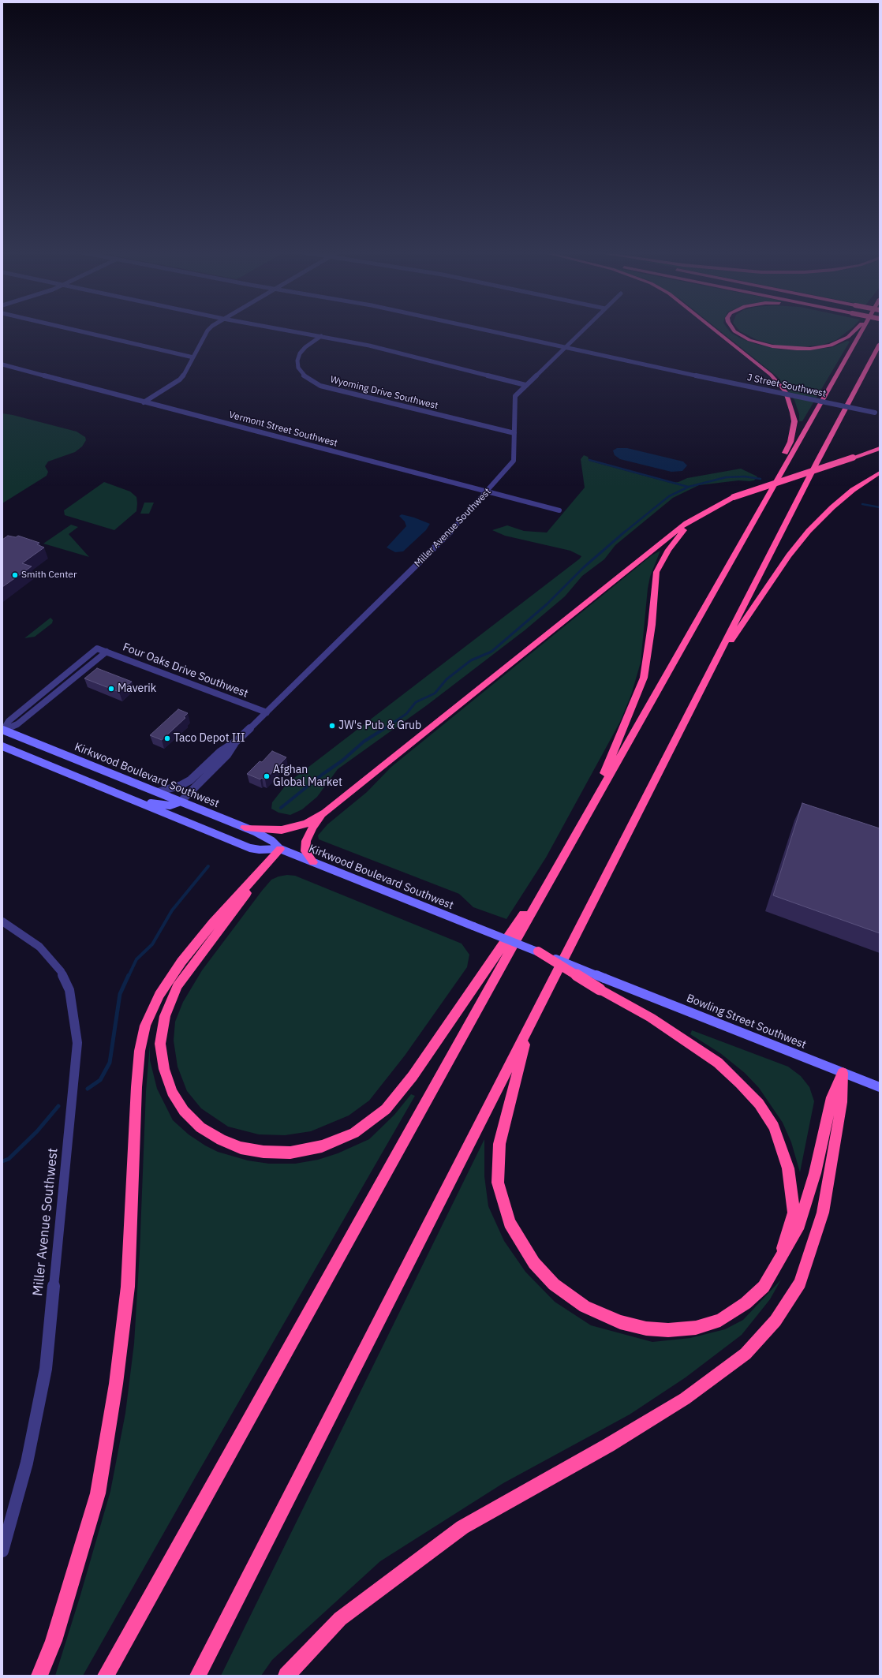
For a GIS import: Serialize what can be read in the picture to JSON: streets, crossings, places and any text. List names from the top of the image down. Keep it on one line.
{"streets":{"main road":["Kirkwood Boulevard Southwest","Bowling Street Southwest"],"street":["J Street Southwest","Wyoming Drive Southwest","Vermont Street Southwest","Miller Avenue Southwest","Four Oaks Drive Southwest"]},"crossings":[["J Street Southwest","Miller Avenue Southwest"],["Wyoming Drive Southwest","Miller Avenue Southwest"],["Vermont Street Southwest","Miller Avenue Southwest"],["Miller Avenue Southwest","Four Oaks Drive Southwest"],["Miller Avenue Southwest","Kirkwood Boulevard Southwest"],["Four Oaks Drive Southwest","Kirkwood Boulevard Southwest"]],"places":["Smith Center","Maverik","JW's Pub & Grub","Taco Depot III","Afghan Global Market"]}
